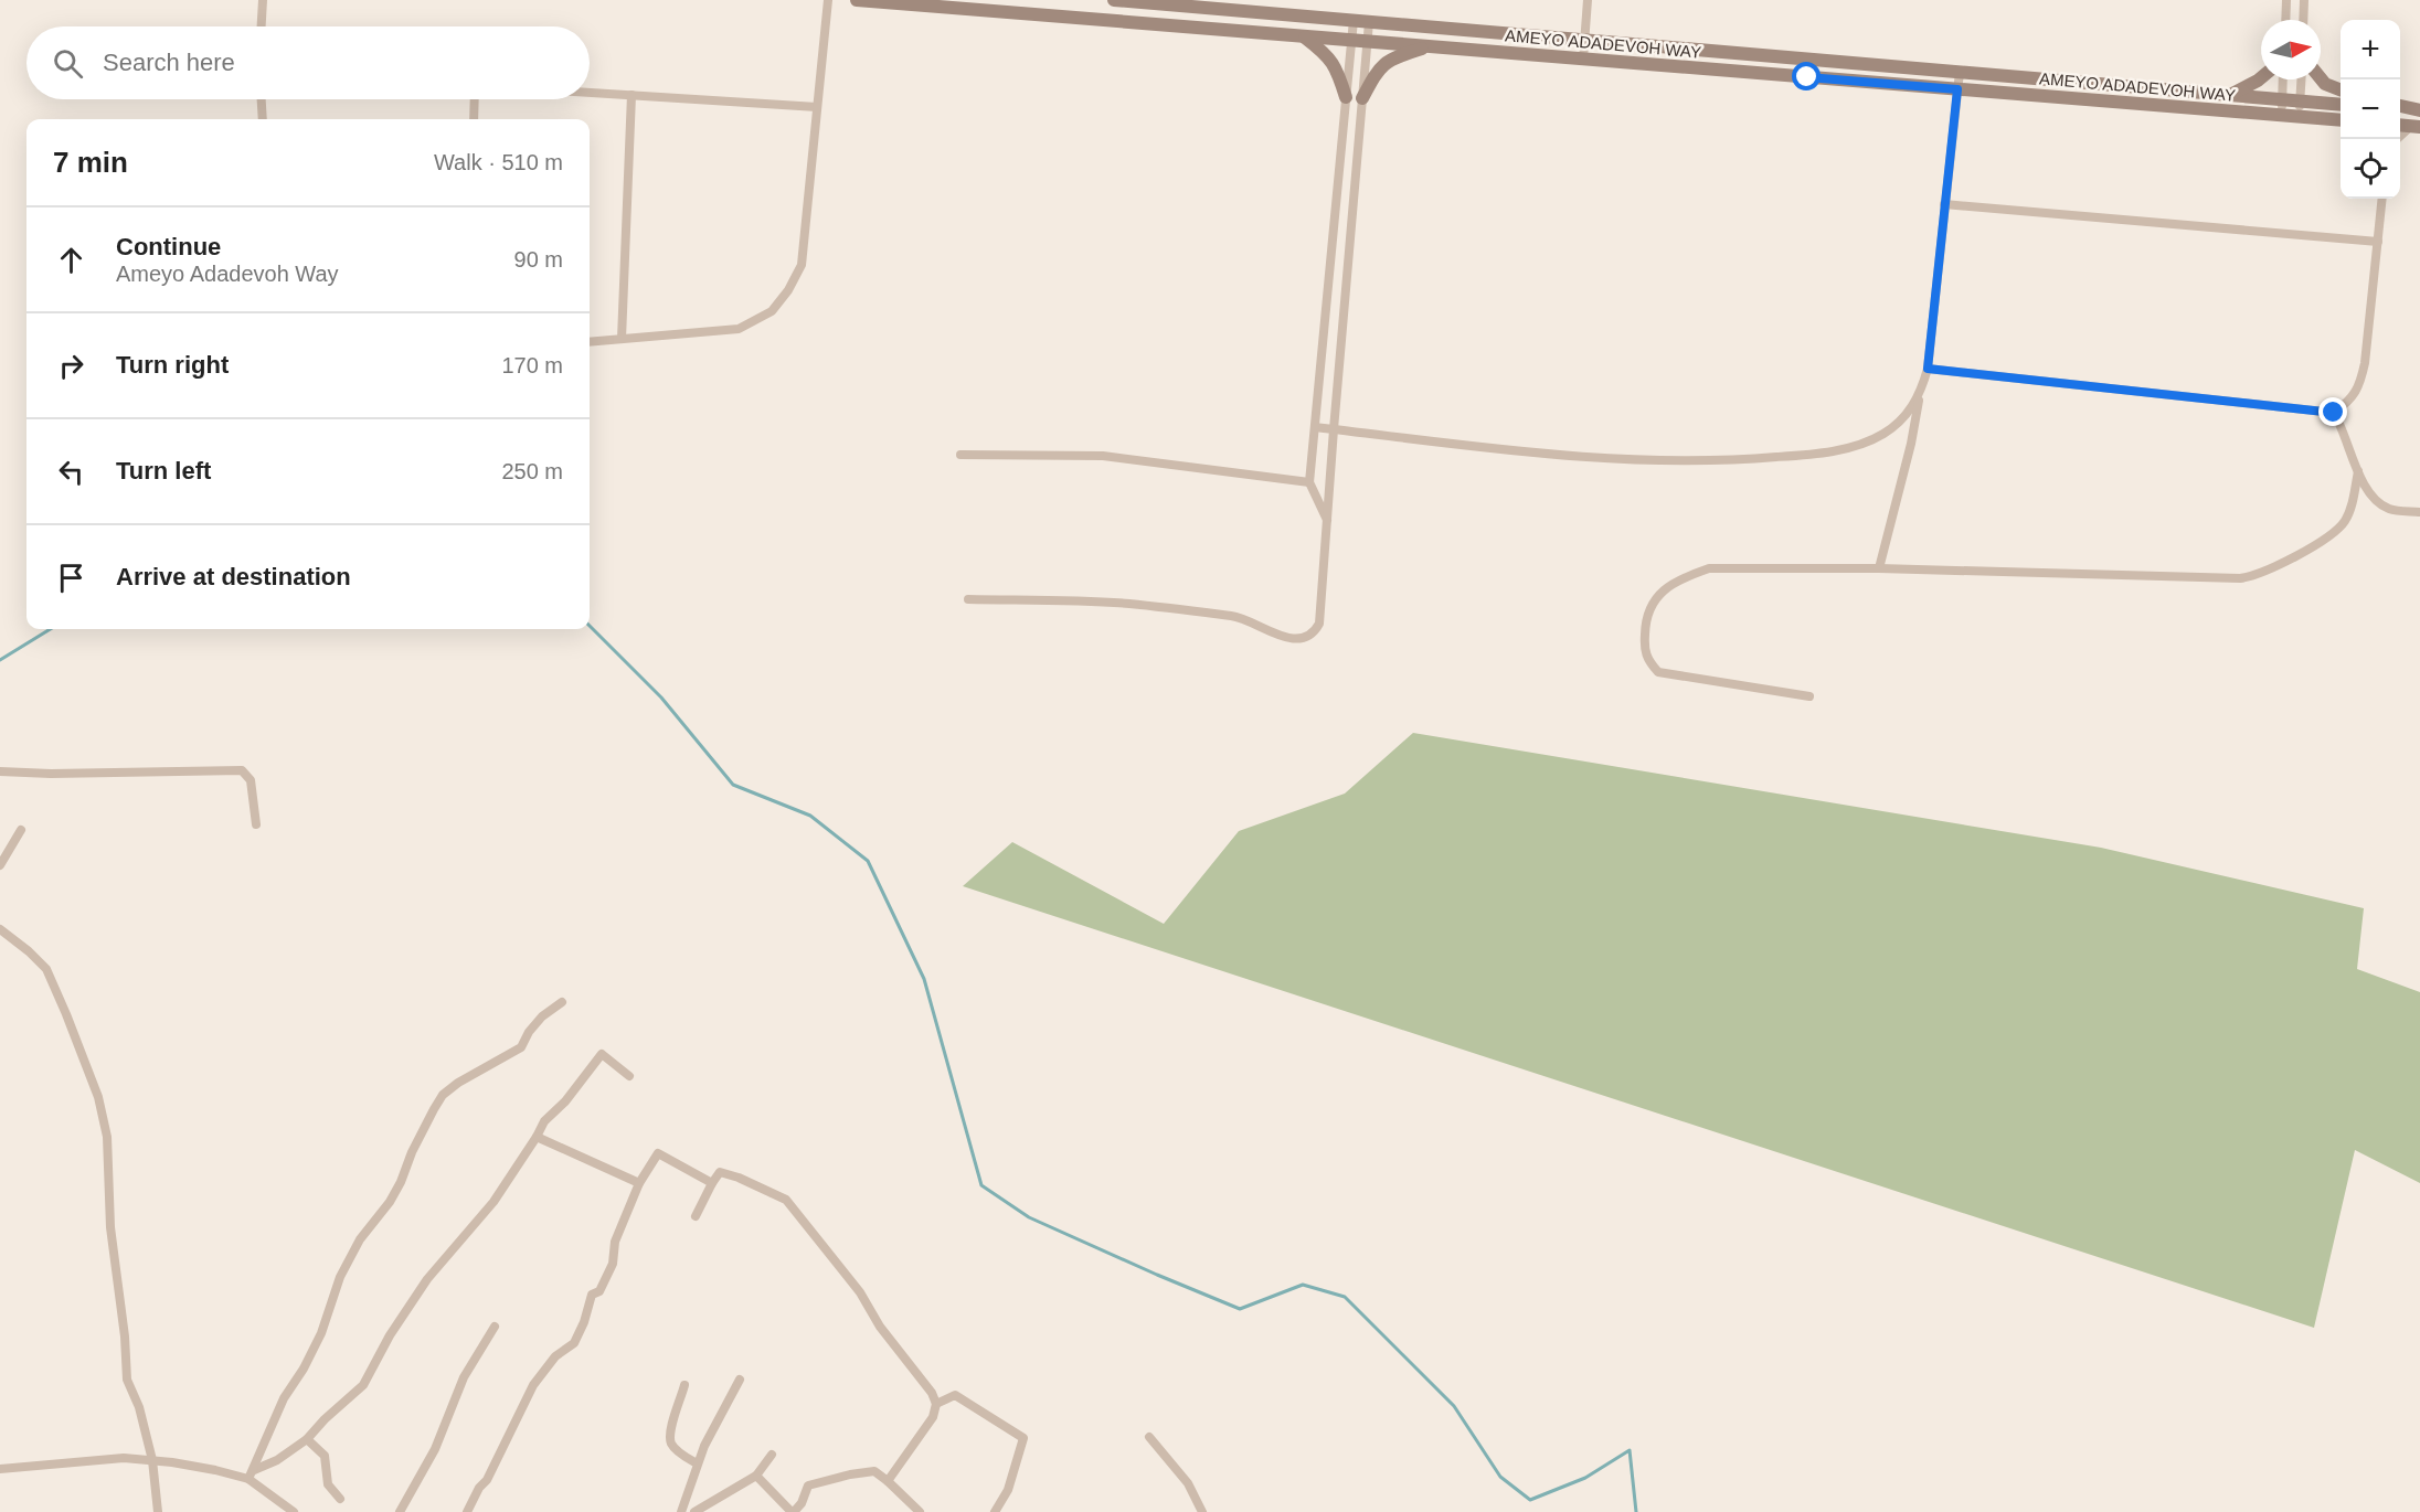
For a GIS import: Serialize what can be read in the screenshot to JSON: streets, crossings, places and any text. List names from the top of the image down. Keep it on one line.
{"streets":{"street":["AMEYO ADADEVOH WAY"]},"north":"right","page":{"map_buttons":["+","−"],"search":"Search here","heading":["7 min","Walk · 510 m"],"list":[["Continue","Ameyo Adadevoh Way","90 m"],["Turn right","170 m"],["Turn left","250 m"],"Arrive at destination"]}}
